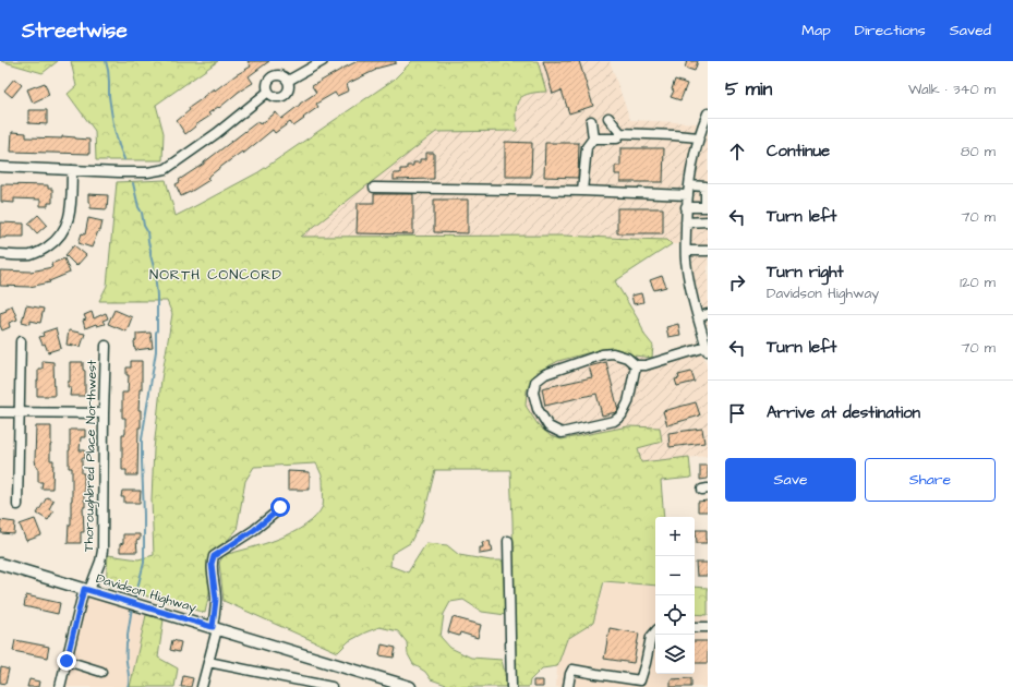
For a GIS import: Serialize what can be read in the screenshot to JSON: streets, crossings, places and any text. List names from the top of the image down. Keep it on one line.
{"streets":{"main road":["Davidson Highway"],"street":["Thoroughbred Place Northwest"]},"crossings":[["Thoroughbred Place Northwest","Davidson Highway"]],"districts":["NORTH CONCORD"],"page":{"header":"Streetwise","nav":["Map","Directions","Saved"],"heading":["5 min","Walk · 340 m"],"list":[["Continue","80 m"],["Turn left","70 m"],["Turn right","Davidson Highway","120 m"],["Turn left","70 m"],"Arrive at destination"],"buttons":["Save","Share"],"map_buttons":["+","−"]}}
